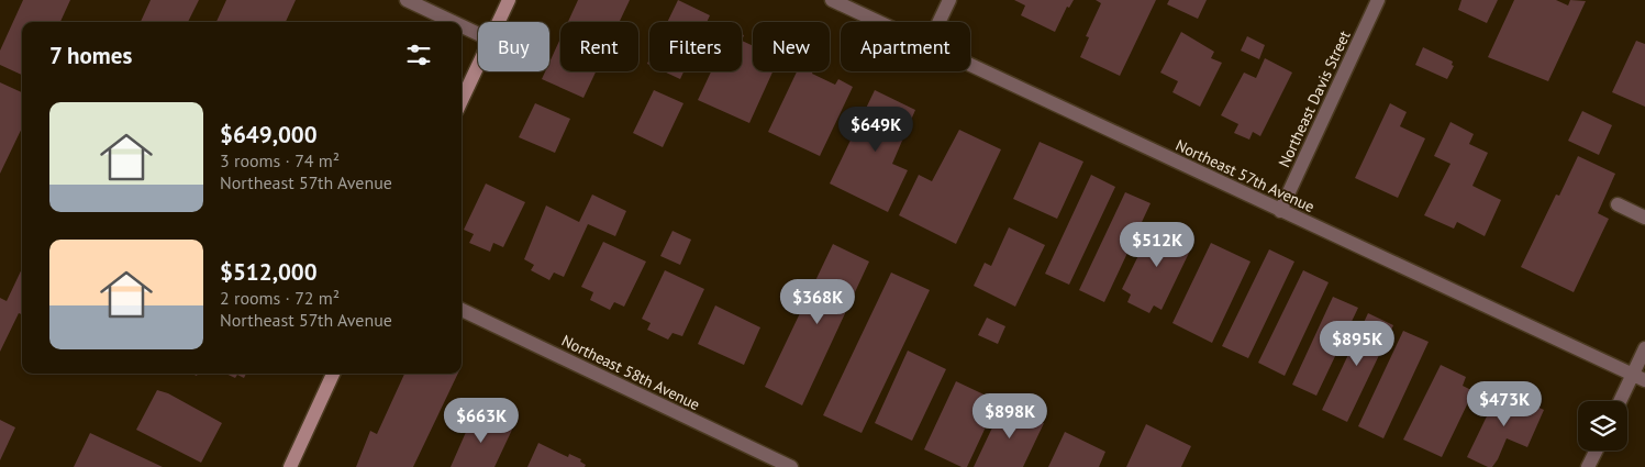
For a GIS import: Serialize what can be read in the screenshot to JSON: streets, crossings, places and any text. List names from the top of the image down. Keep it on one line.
{"streets":{"street":["Northeast Davis Street","Northeast 57th Avenue","Northeast 58th Avenue"]},"crossings":[["Northeast Davis Street","Northeast 57th Avenue"]],"page":{"chip":["Buy","Rent","Filters","New","Apartment"],"heading":"7 homes","list":[{"name":"$649,000","note":"3 rooms · 74 m² · Northeast 57th Avenue"},{"name":"$512,000","note":"2 rooms · 72 m² · Northeast 57th Avenue"}],"price":["$649K","$512K","$368K","$895K","$473K","$898K","$663K"]}}
